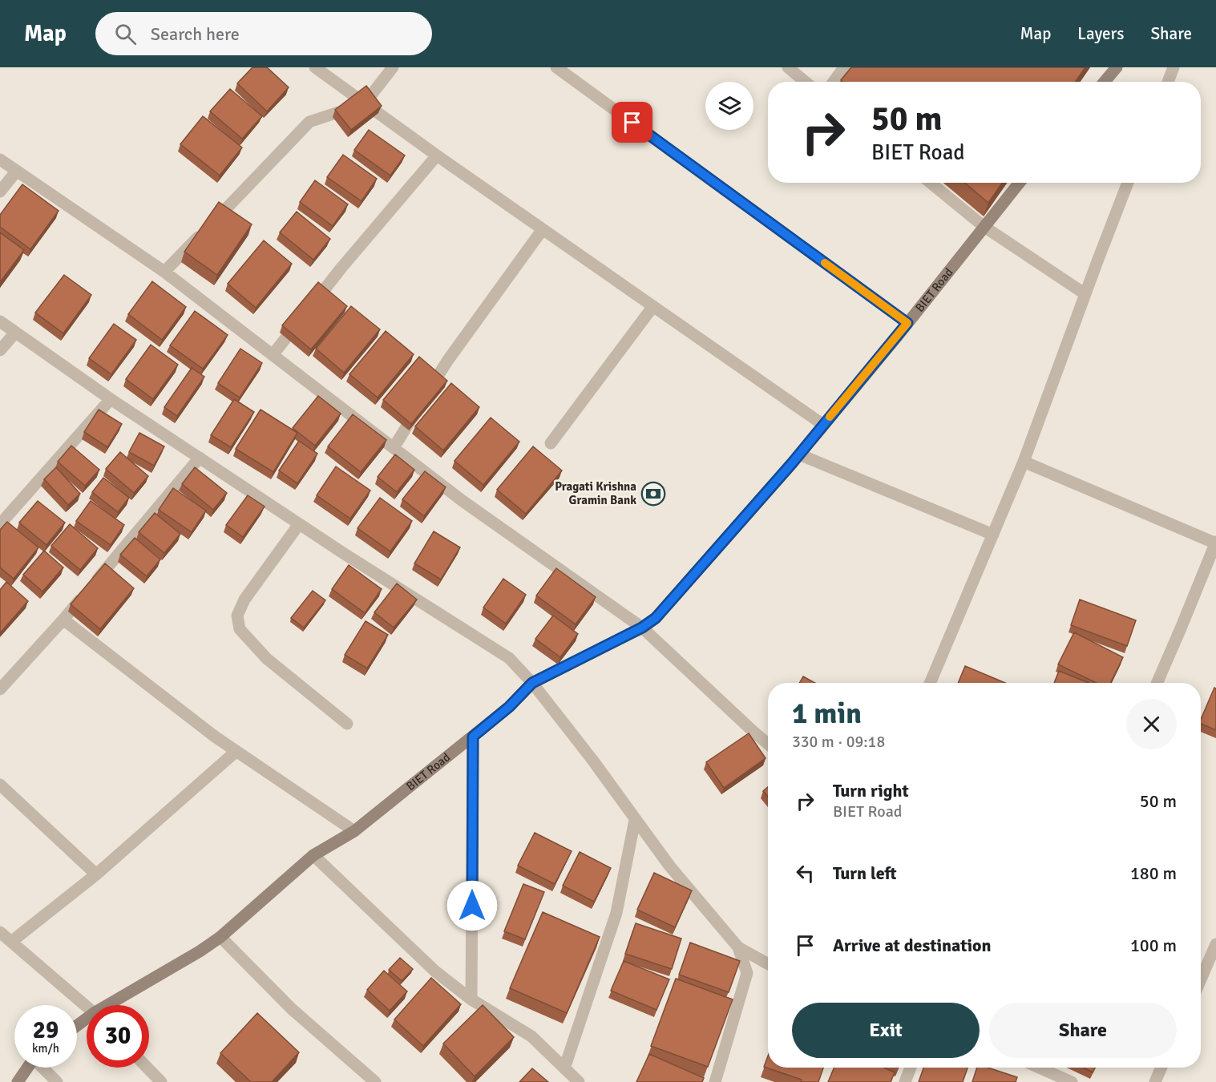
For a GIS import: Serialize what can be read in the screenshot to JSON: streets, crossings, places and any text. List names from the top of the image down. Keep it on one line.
{"streets":{"street":["BIET Road"]},"places":{"bank":["Pragati Krishna Gramin Bank"]},"page":{"header":"Map","search":"Search here","nav":["Map","Layers","Share"],"turn":["50 m","BIET Road"],"heading":["1 min","330 m · 09:18"],"list":[{"name":"Turn right","note":"BIET Road","value":"50 m"},{"name":"Turn left","value":"180 m"},{"name":"Arrive at destination","value":"100 m"}],"buttons":["Exit","Share"],"speed":"29 km/h","limit":"30"}}
